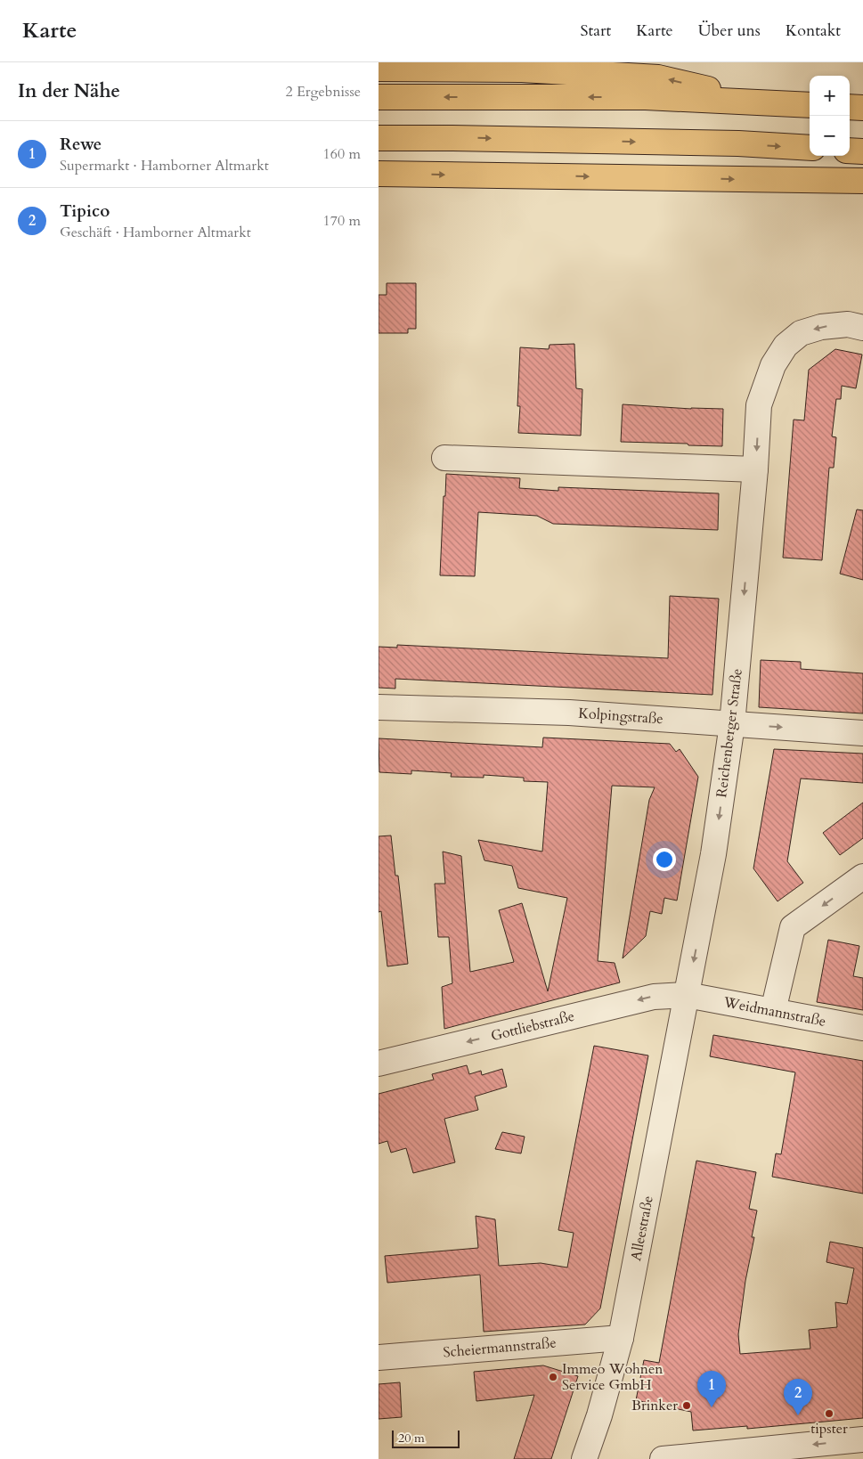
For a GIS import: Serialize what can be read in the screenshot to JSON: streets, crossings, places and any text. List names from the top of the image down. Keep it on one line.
{"streets":{"street":["Kolpingstraße","Reichenberger Straße","Weidmannstraße","Gottliebstraße","Alleestraße","Scheiermannstraße"]},"crossings":[["Kolpingstraße","Reichenberger Straße"],["Reichenberger Straße","Weidmannstraße"],["Reichenberger Straße","Gottliebstraße"],["Reichenberger Straße","Alleestraße"],["Weidmannstraße","Gottliebstraße"],["Weidmannstraße","Alleestraße"],["Gottliebstraße","Alleestraße"],["Alleestraße","Scheiermannstraße"]],"one_way":["Reichenberger Straße","Gottliebstraße"],"places":["Immeo Wohnen Service GmbH","Brinker","tipster"],"scale_bar":"20 m","page":{"header":"Karte","nav":["Start","Karte","Über uns","Kontakt"],"heading":["In der Nähe","2 Ergebnisse"],"map_buttons":["+","−"],"list":[{"mark":"1","name":"Rewe","note":"Supermarkt · Hamborner Altmarkt","value":"160 m"},{"mark":"2","name":"Tipico","note":"Geschäft · Hamborner Altmarkt","value":"170 m"}],"pins":["1","2"],"scale":"20 m"}}
